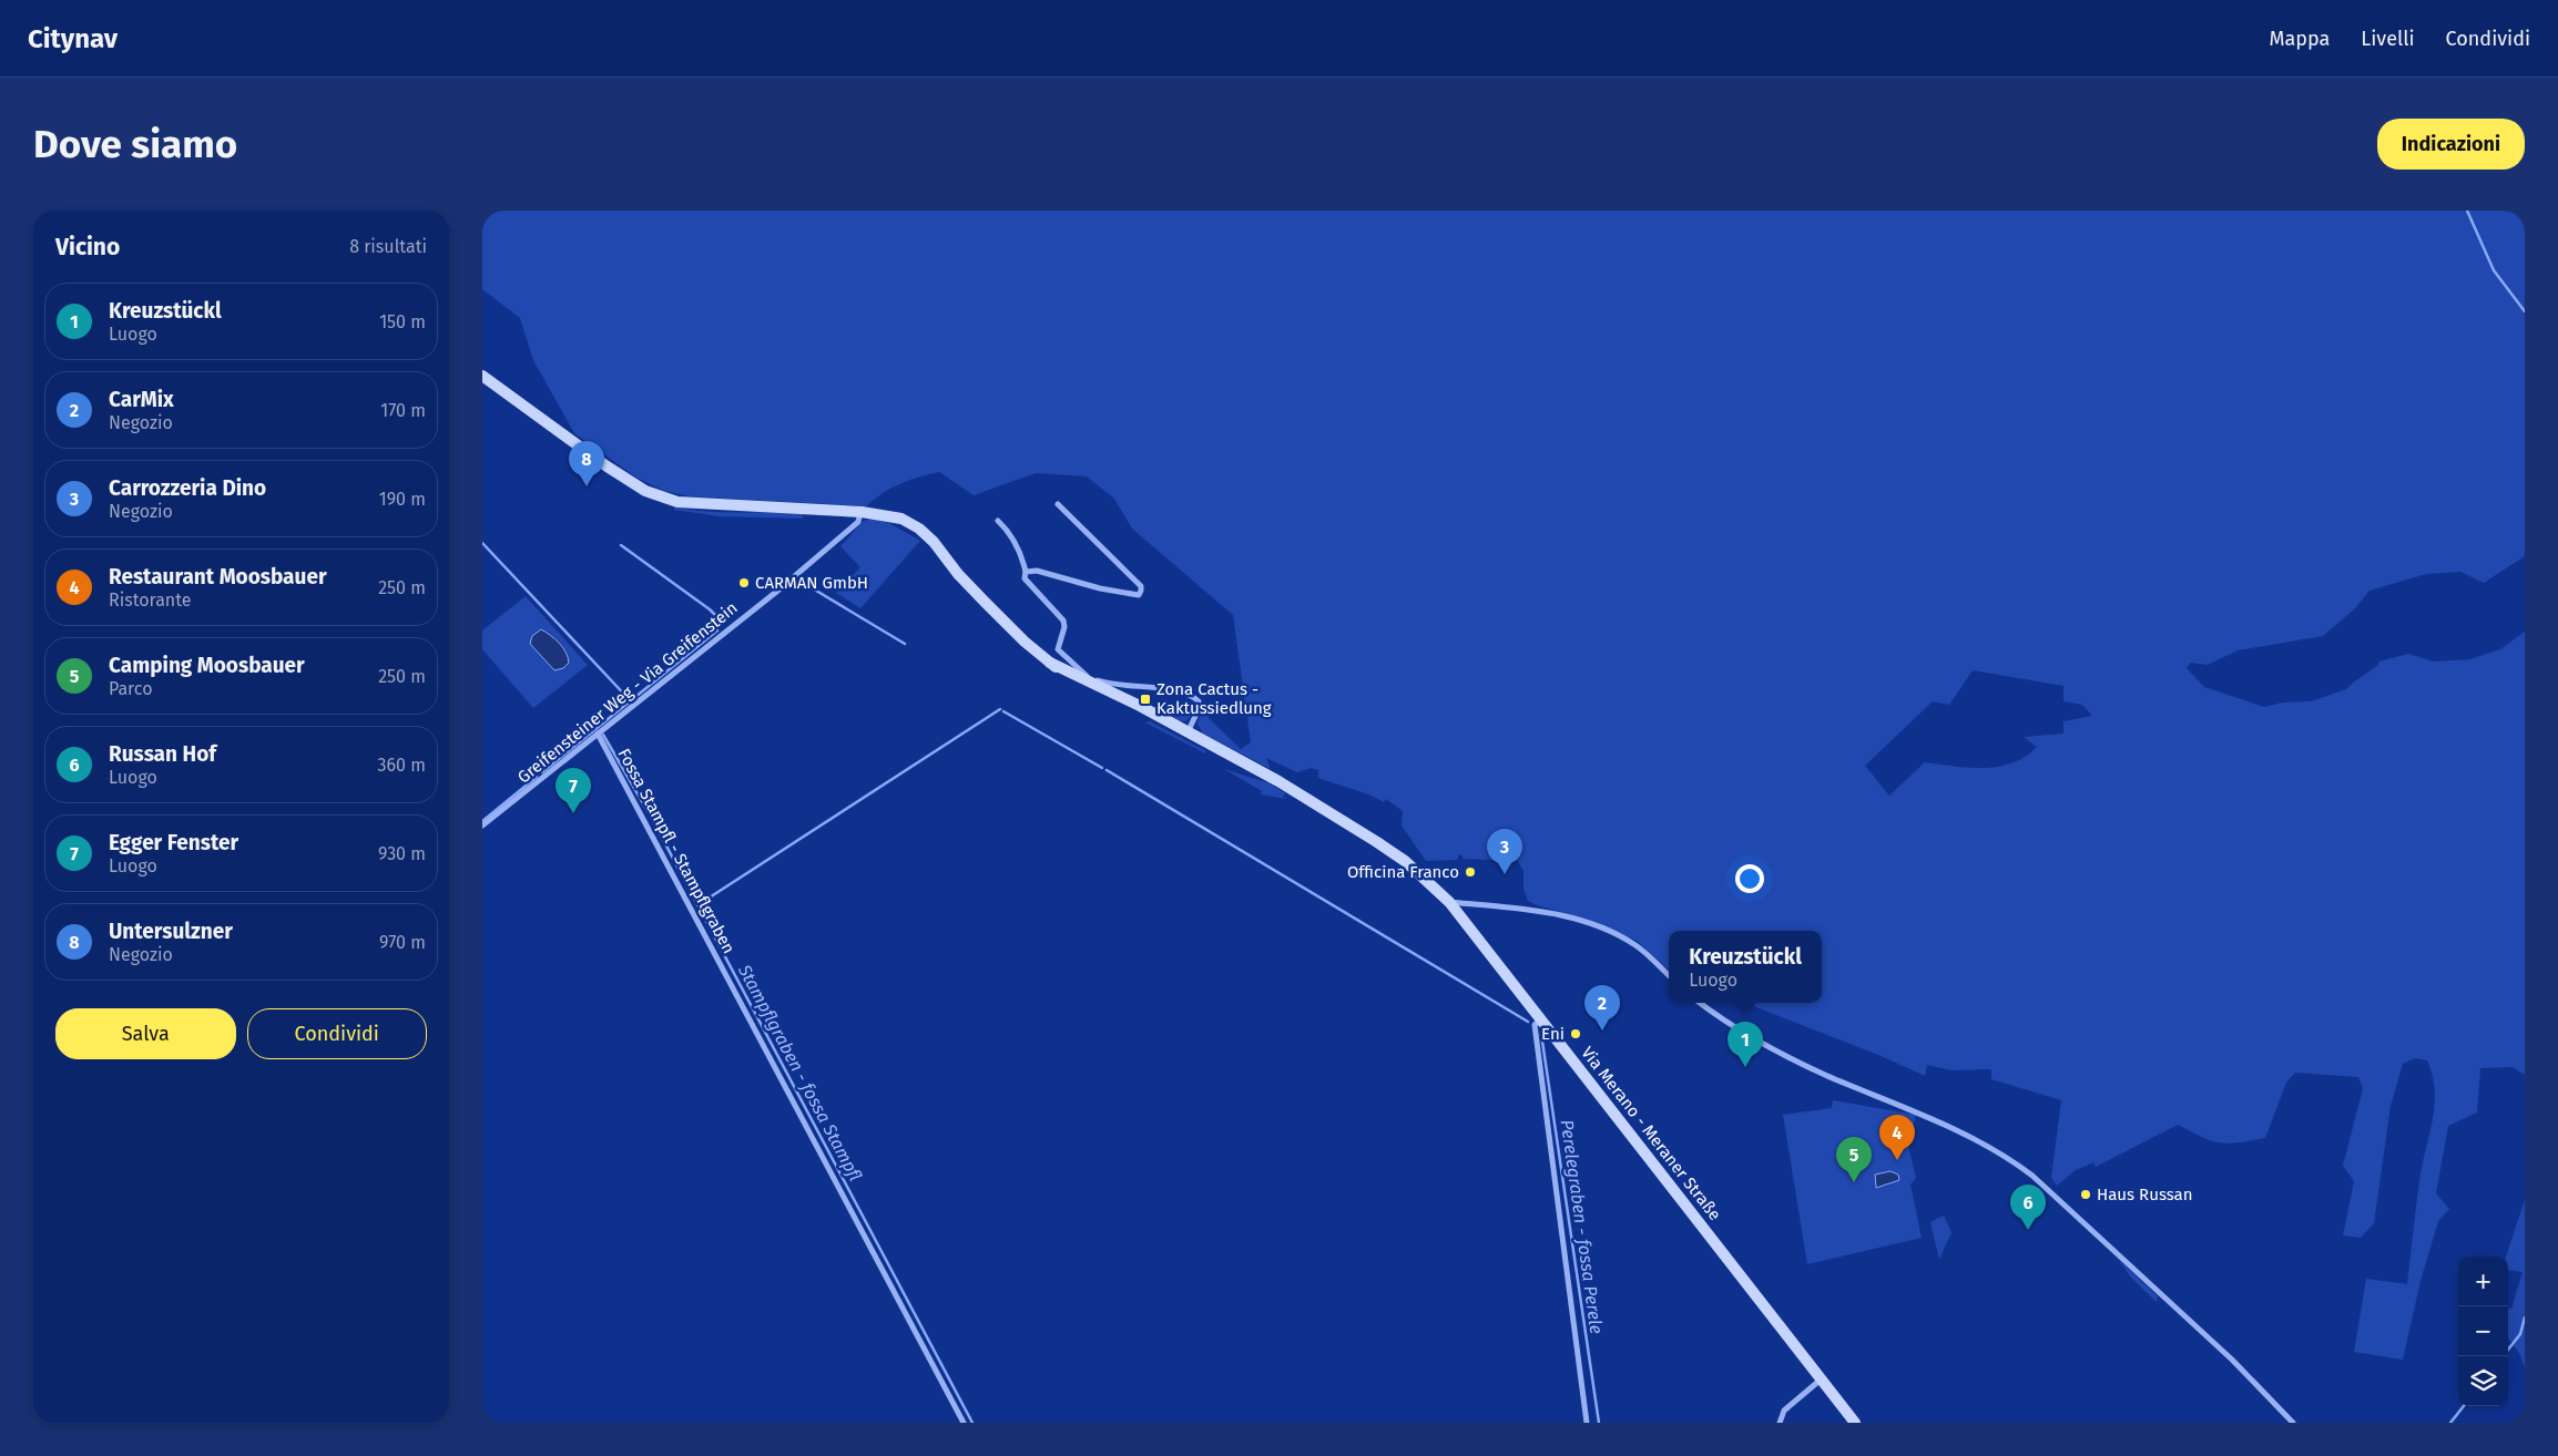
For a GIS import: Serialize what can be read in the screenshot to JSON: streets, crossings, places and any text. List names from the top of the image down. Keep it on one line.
{"streets":{"main road":["Via Merano - Meraner Straße"],"street":["Greifensteiner Weg - Via Greifenstein","Fossa Stampfl - Stampflgraben"]},"crossings":[["Greifensteiner Weg - Via Greifenstein","Fossa Stampfl - Stampflgraben"],["Greifensteiner Weg - Via Greifenstein","Via Merano - Meraner Straße"]],"water":["Stampflgraben - fossa Stampfl","Perelegraben - fossa Perele"],"places":{"other":["CARMAN GmbH","Officina Franco","Eni","Haus Russan"],"transit":["Zona Cactus - Kaktussiedlung"]},"page":{"header":"Citynav","nav":["Mappa","Livelli","Condividi"],"buttons":["Indicazioni",["Salva","Condividi"]],"title":"Dove siamo","heading":["Vicino","8 risultati"],"list":[{"mark":"1","name":"Kreuzstückl","note":"Luogo","value":"150 m"},{"mark":"2","name":"CarMix","note":"Negozio","value":"170 m"},{"mark":"3","name":"Carrozzeria Dino","note":"Negozio","value":"190 m"},{"mark":"4","name":"Restaurant Moosbauer","note":"Ristorante","value":"250 m"},{"mark":"5","name":"Camping Moosbauer","note":"Parco","value":"250 m"},{"mark":"6","name":"Russan Hof","note":"Luogo","value":"360 m"},{"mark":"7","name":"Egger Fenster","note":"Luogo","value":"930 m"},{"mark":"8","name":"Untersulzner","note":"Negozio","value":"970 m"}],"pins":["8","7","3","2","1","4","5","6"],"popup":["Kreuzstückl","Luogo"],"map_buttons":["+","−"]}}
